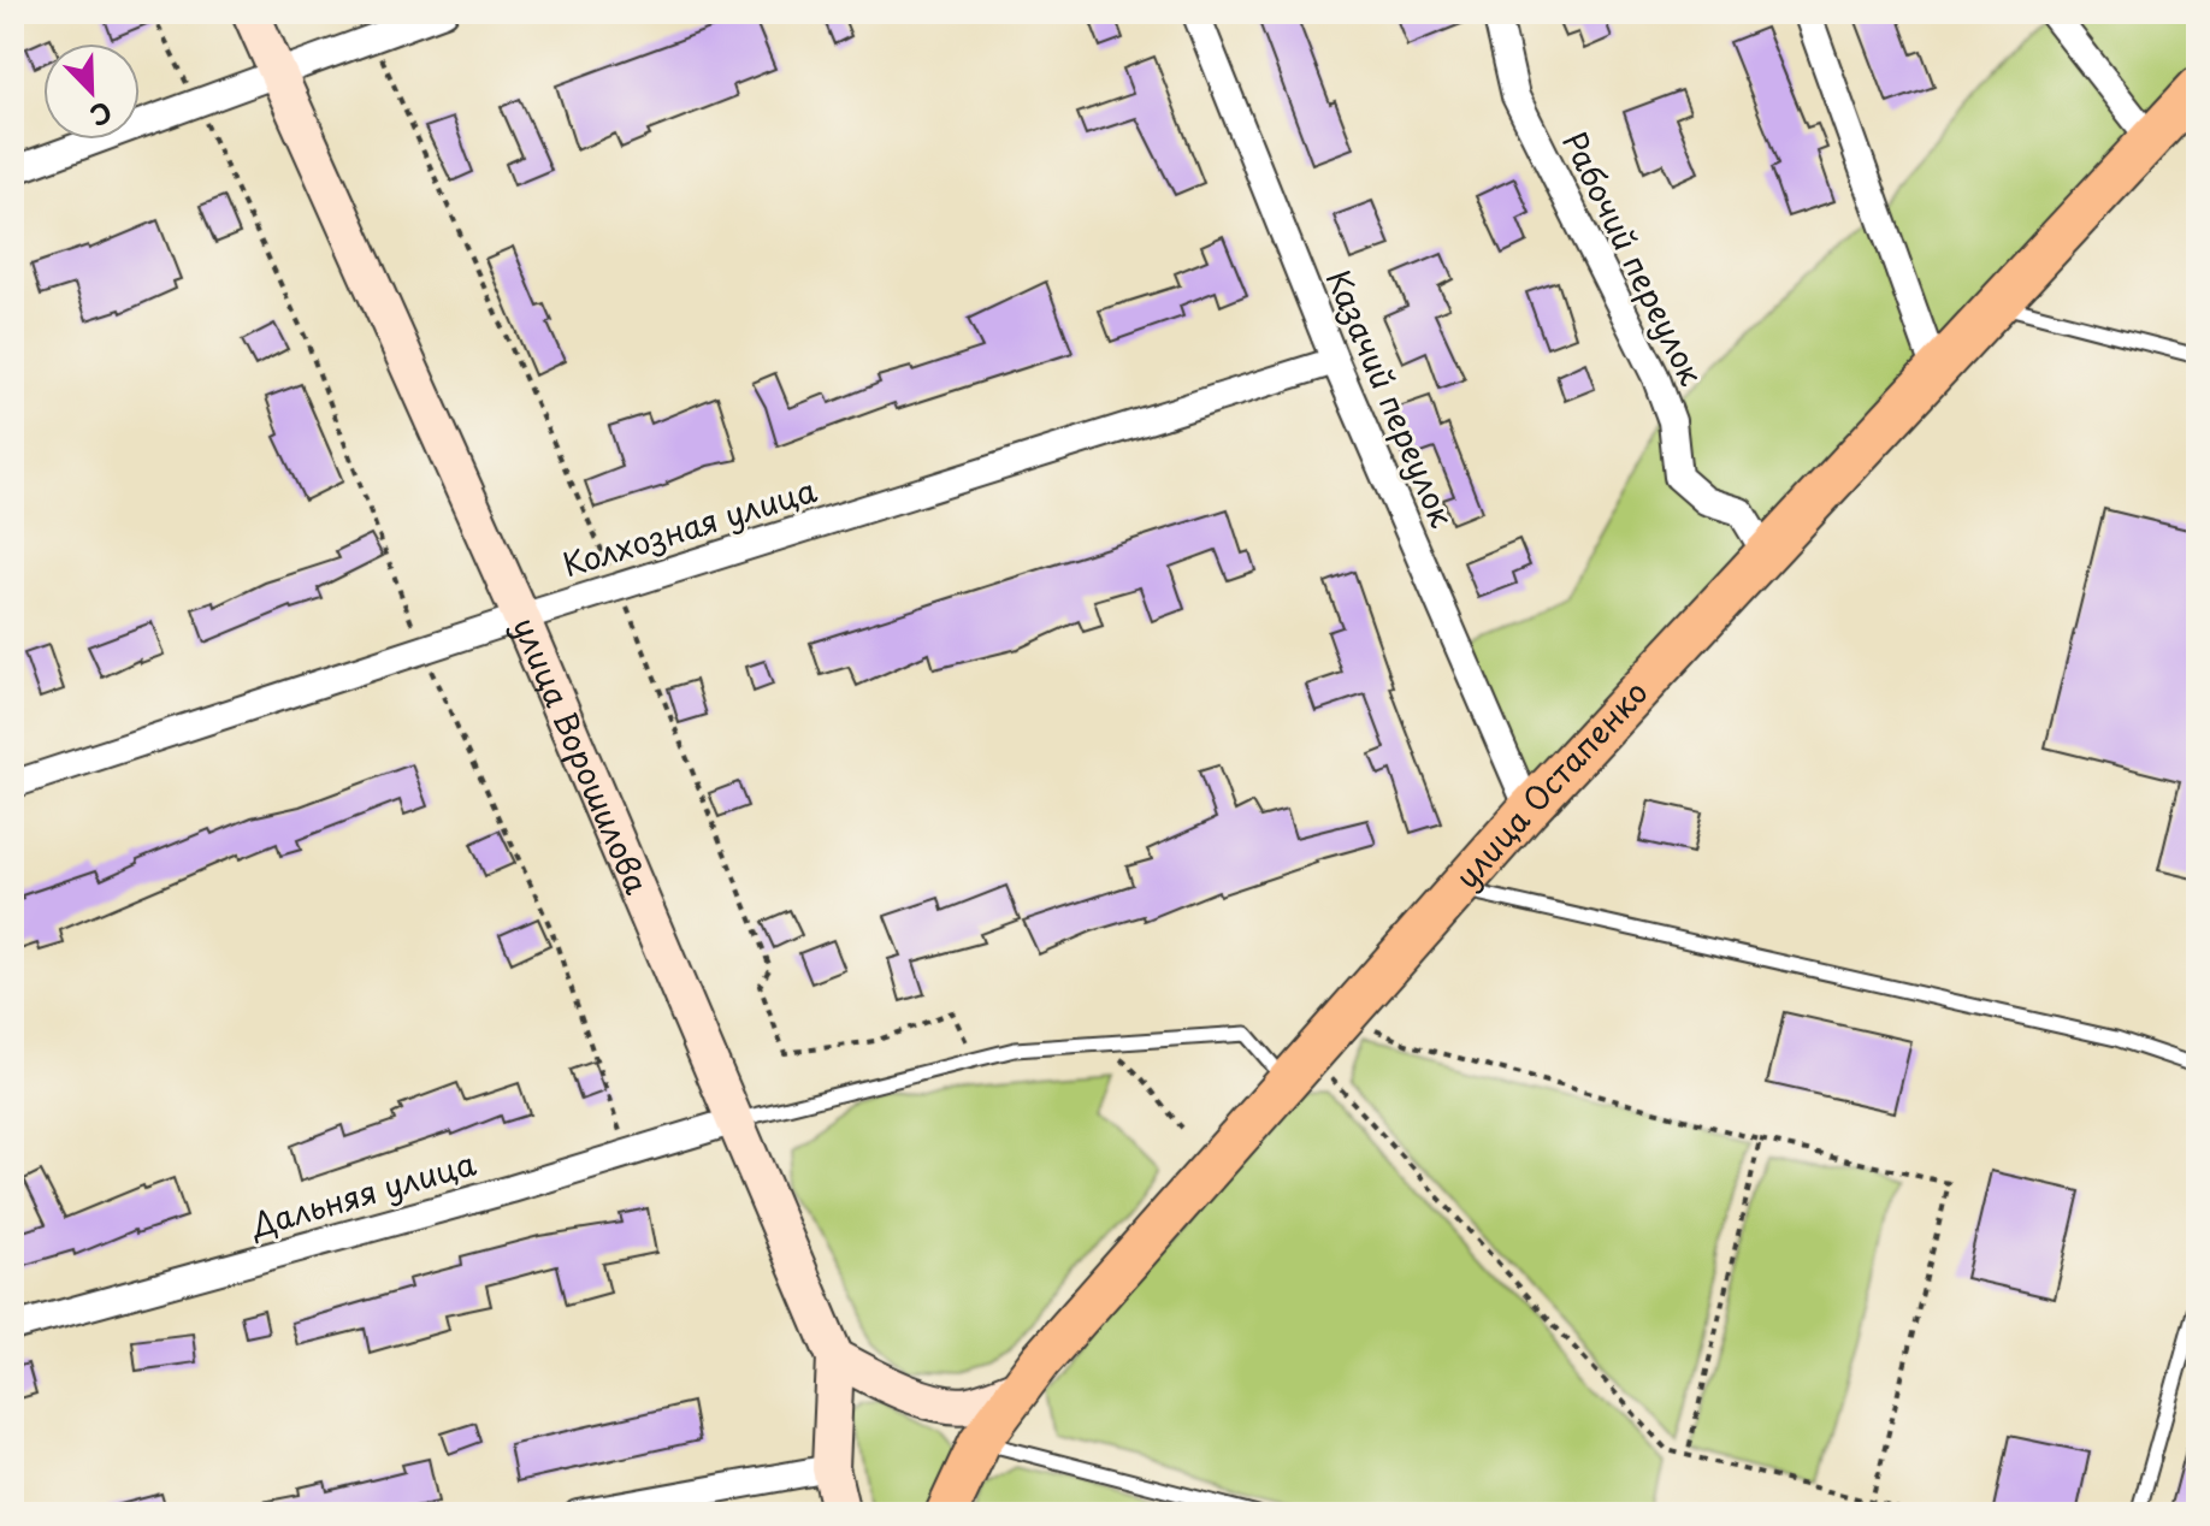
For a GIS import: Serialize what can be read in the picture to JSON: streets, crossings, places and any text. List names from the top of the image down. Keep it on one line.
{"streets":{"main road":["улица Ворошилова","улица Остапенко"],"street":["Рабочий переулок","Казачий переулок","Колхозная улица","Дальняя улица"]},"crossings":[["Рабочий переулок","улица Остапенко"],["Казачий переулок","Колхозная улица"],["Казачий переулок","улица Остапенко"],["Колхозная улица","улица Ворошилова"],["улица Ворошилова","Дальняя улица"]],"north":"bottom right"}
